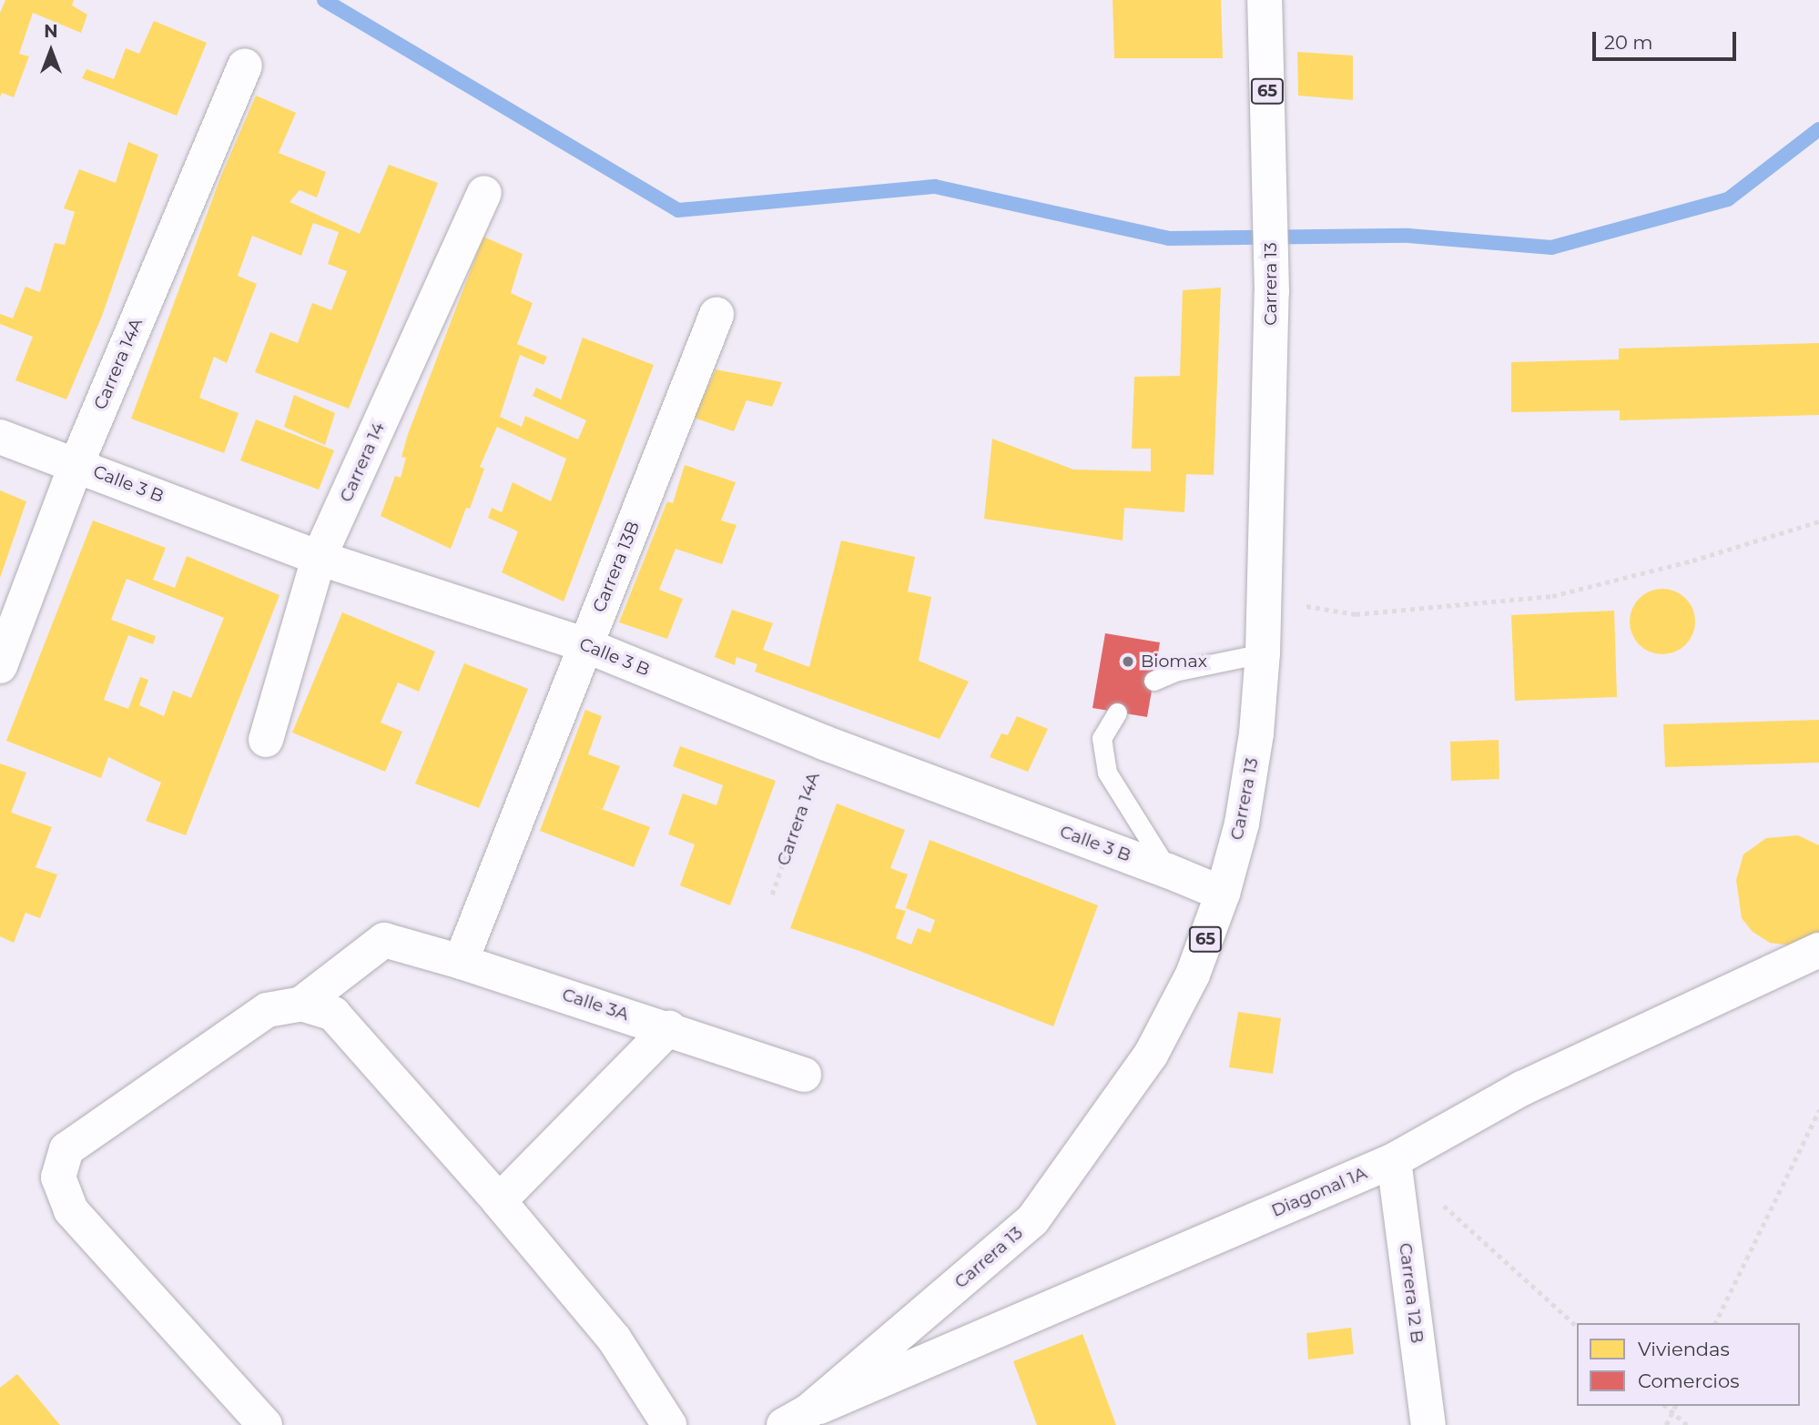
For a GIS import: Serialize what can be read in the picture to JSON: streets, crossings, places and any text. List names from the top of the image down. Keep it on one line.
{"streets":{"street":["65","Carrera 13","Carrera 14A","Carrera 14","Calle 3 B","Carrera 13B","Calle 3A","Diagonal 1A","Carrera 12 B"]},"crossings":[["Carrera 13","Calle 3 B"],["Carrera 13","Diagonal 1A"],["Carrera 14A","Calle 3 B"],["Carrera 14","Calle 3 B"],["Calle 3 B","Carrera 13B"],["Carrera 13B","Calle 3A"],["Diagonal 1A","Carrera 12 B"]],"places":["Biomax"],"legend":["Viviendas","Comercios"],"scale_bar":"20 m","north":"top"}
